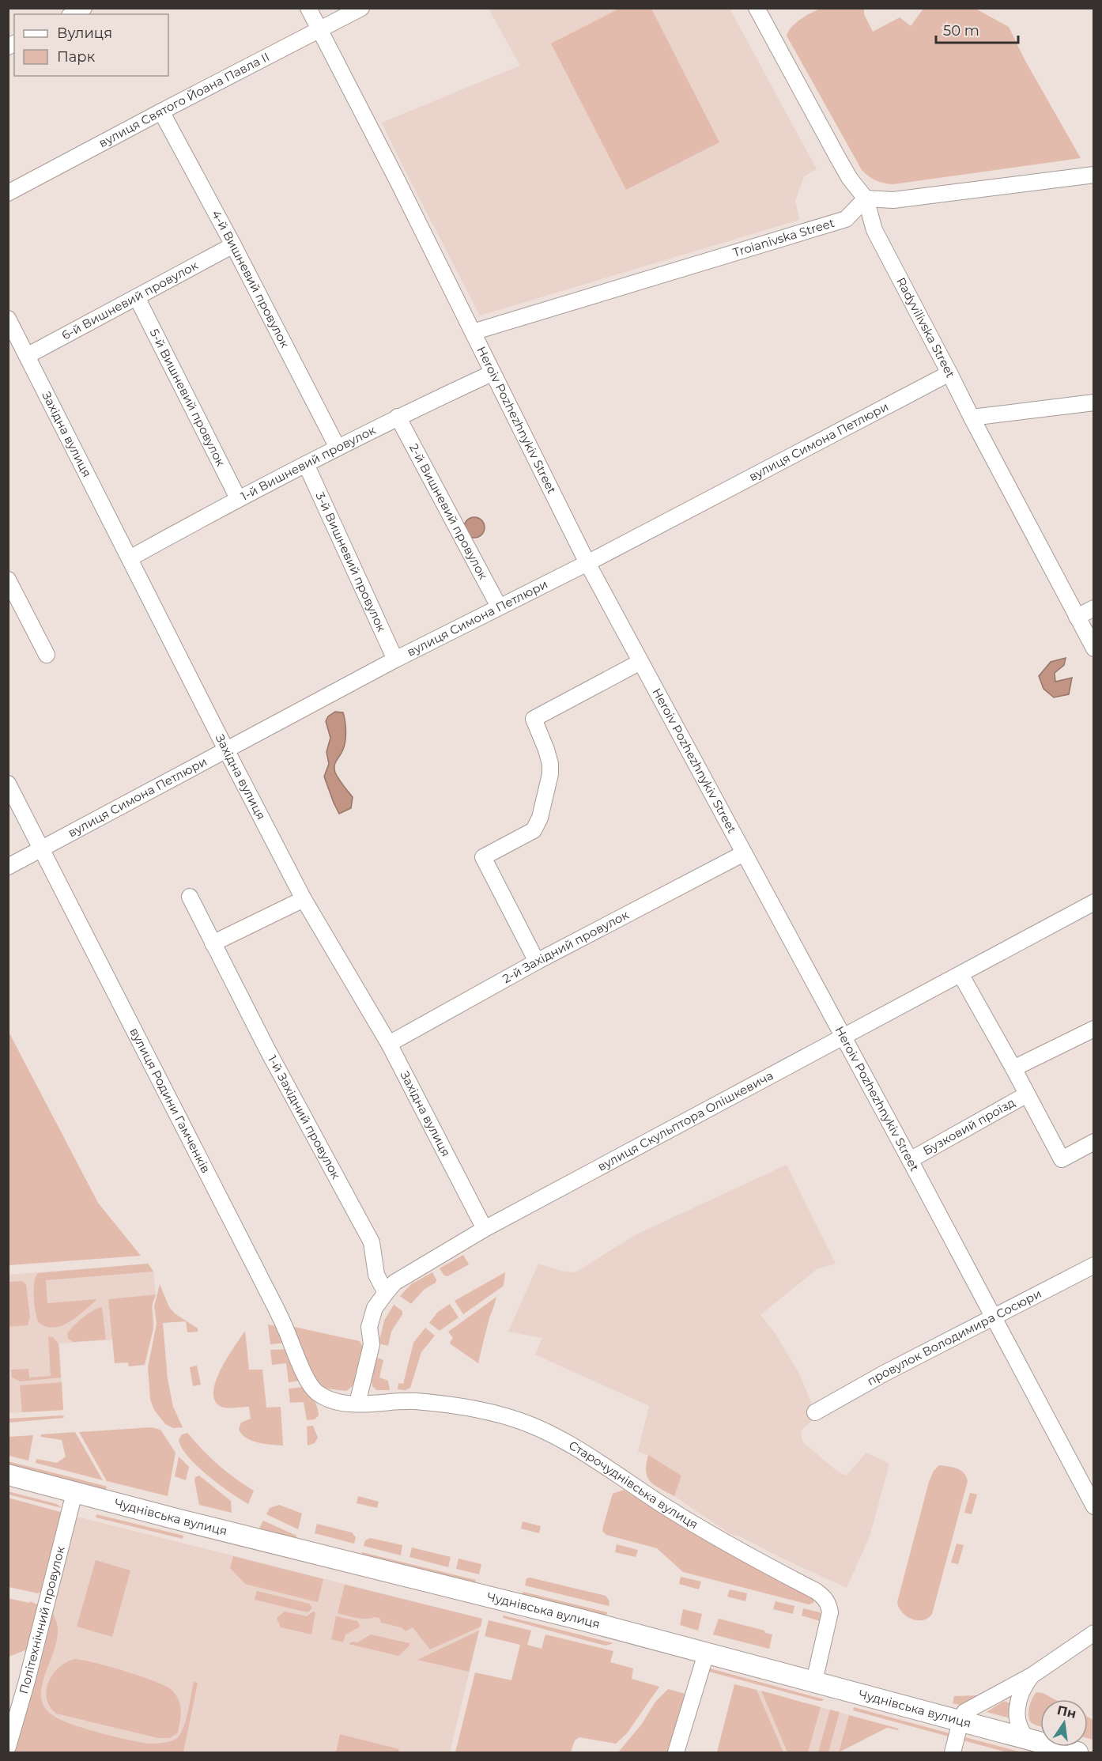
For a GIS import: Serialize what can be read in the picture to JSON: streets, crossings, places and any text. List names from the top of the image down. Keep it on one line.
{"streets":{"main road":["Чуднівська вулиця"],"street":["вулиця Святого Йоана Павла II","Troianivska Street","4-й Вишневий провулок","6-й Вишневий провулок","Radyvilivska Street","5-й Вишневий провулок","Heroiv Pozhezhnykiv Street","Західна вулиця","вулиця Симона Петлюри","1-й Вишневий провулок","2-й Вишневий провулок","3-й Вишневий провулок","2-й Західний провулок","вулиця Родини Гамченків","1-й Західний провулок","вулиця Скульптора Олішкевича","Бузковий проїзд","провулок Володимира Сосюри","Старочуднівська вулиця","Політехнічний провулок"]},"crossings":[["вулиця Святого Йоана Павла II","4-й Вишневий провулок"],["вулиця Святого Йоана Павла II","Heroiv Pozhezhnykiv Street"],["Troianivska Street","Radyvilivska Street"],["Troianivska Street","Heroiv Pozhezhnykiv Street"],["4-й Вишневий провулок","6-й Вишневий провулок"],["4-й Вишневий провулок","1-й Вишневий провулок"],["6-й Вишневий провулок","5-й Вишневий провулок"],["6-й Вишневий провулок","Західна вулиця"],["Radyvilivska Street","вулиця Симона Петлюри"],["5-й Вишневий провулок","1-й Вишневий провулок"],["Heroiv Pozhezhnykiv Street","вулиця Симона Петлюри"],["Heroiv Pozhezhnykiv Street","1-й Вишневий провулок"],["Heroiv Pozhezhnykiv Street","2-й Західний провулок"],["Heroiv Pozhezhnykiv Street","вулиця Скульптора Олішкевича"],["Heroiv Pozhezhnykiv Street","Бузковий проїзд"],["Heroiv Pozhezhnykiv Street","провулок Володимира Сосюри"],["Західна вулиця","вулиця Симона Петлюри"],["Західна вулиця","1-й Вишневий провулок"],["Західна вулиця","2-й Західний провулок"],["Західна вулиця","вулиця Скульптора Олішкевича"],["вулиця Симона Петлюри","2-й Вишневий провулок"],["вулиця Симона Петлюри","3-й Вишневий провулок"],["вулиця Симона Петлюри","вулиця Родини Гамченків"],["1-й Вишневий провулок","2-й Вишневий провулок"],["1-й Вишневий провулок","3-й Вишневий провулок"],["вулиця Родини Гамченків","вулиця Скульптора Олішкевича"],["вулиця Родини Гамченків","Старочуднівська вулиця"],["1-й Західний провулок","вулиця Скульптора Олішкевича"],["вулиця Скульптора Олішкевича","Старочуднівська вулиця"],["Старочуднівська вулиця","Чуднівська вулиця"],["Чуднівська вулиця","Політехнічний провулок"]],"legend":["Вулиця","Парк"],"scale_bar":"50 m","north":"top"}
